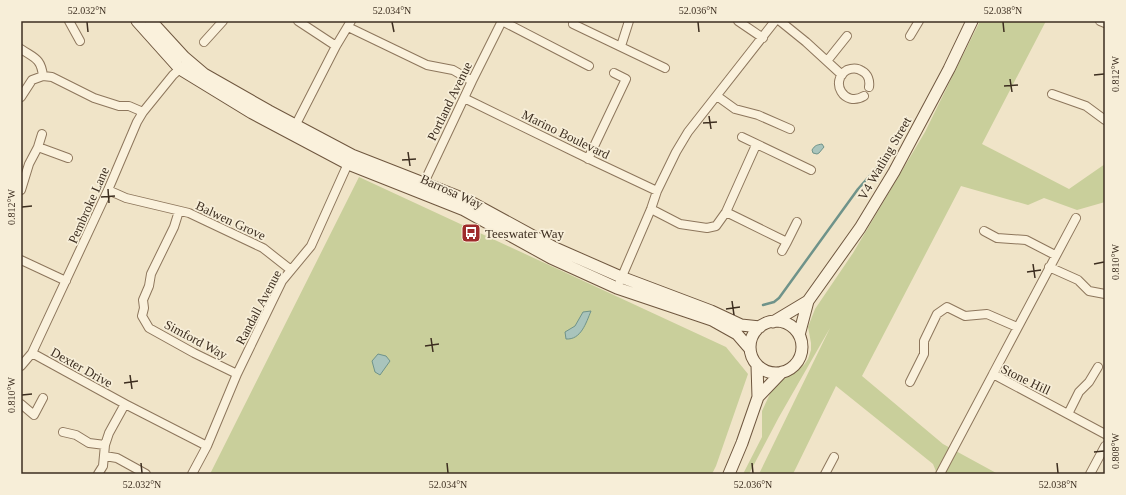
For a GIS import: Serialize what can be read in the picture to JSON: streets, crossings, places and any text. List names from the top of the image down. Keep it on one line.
{"streets":{"street":["Portland Avenue","Marino Boulevard","V4 Watling Street","Barrosa Way","Pembroke Lane","Balwen Grove","Randall Avenue","Simford Way","Dexter Drive","Stone Hill"]},"crossings":[["Portland Avenue","Marino Boulevard"],["Portland Avenue","Barrosa Way"],["V4 Watling Street","Barrosa Way"],["Barrosa Way","Pembroke Lane"],["Barrosa Way","Randall Avenue"],["Pembroke Lane","Balwen Grove"],["Pembroke Lane","Dexter Drive"],["Balwen Grove","Randall Avenue"],["Balwen Grove","Simford Way"],["Randall Avenue","Simford Way"],["Randall Avenue","Dexter Drive"]],"places":{"bus stop":["Teeswater Way"]},"coordinates":["52.032°N","52.034°N","52.036°N","52.038°N","0.812°W","0.810°W","0.808°W"]}
